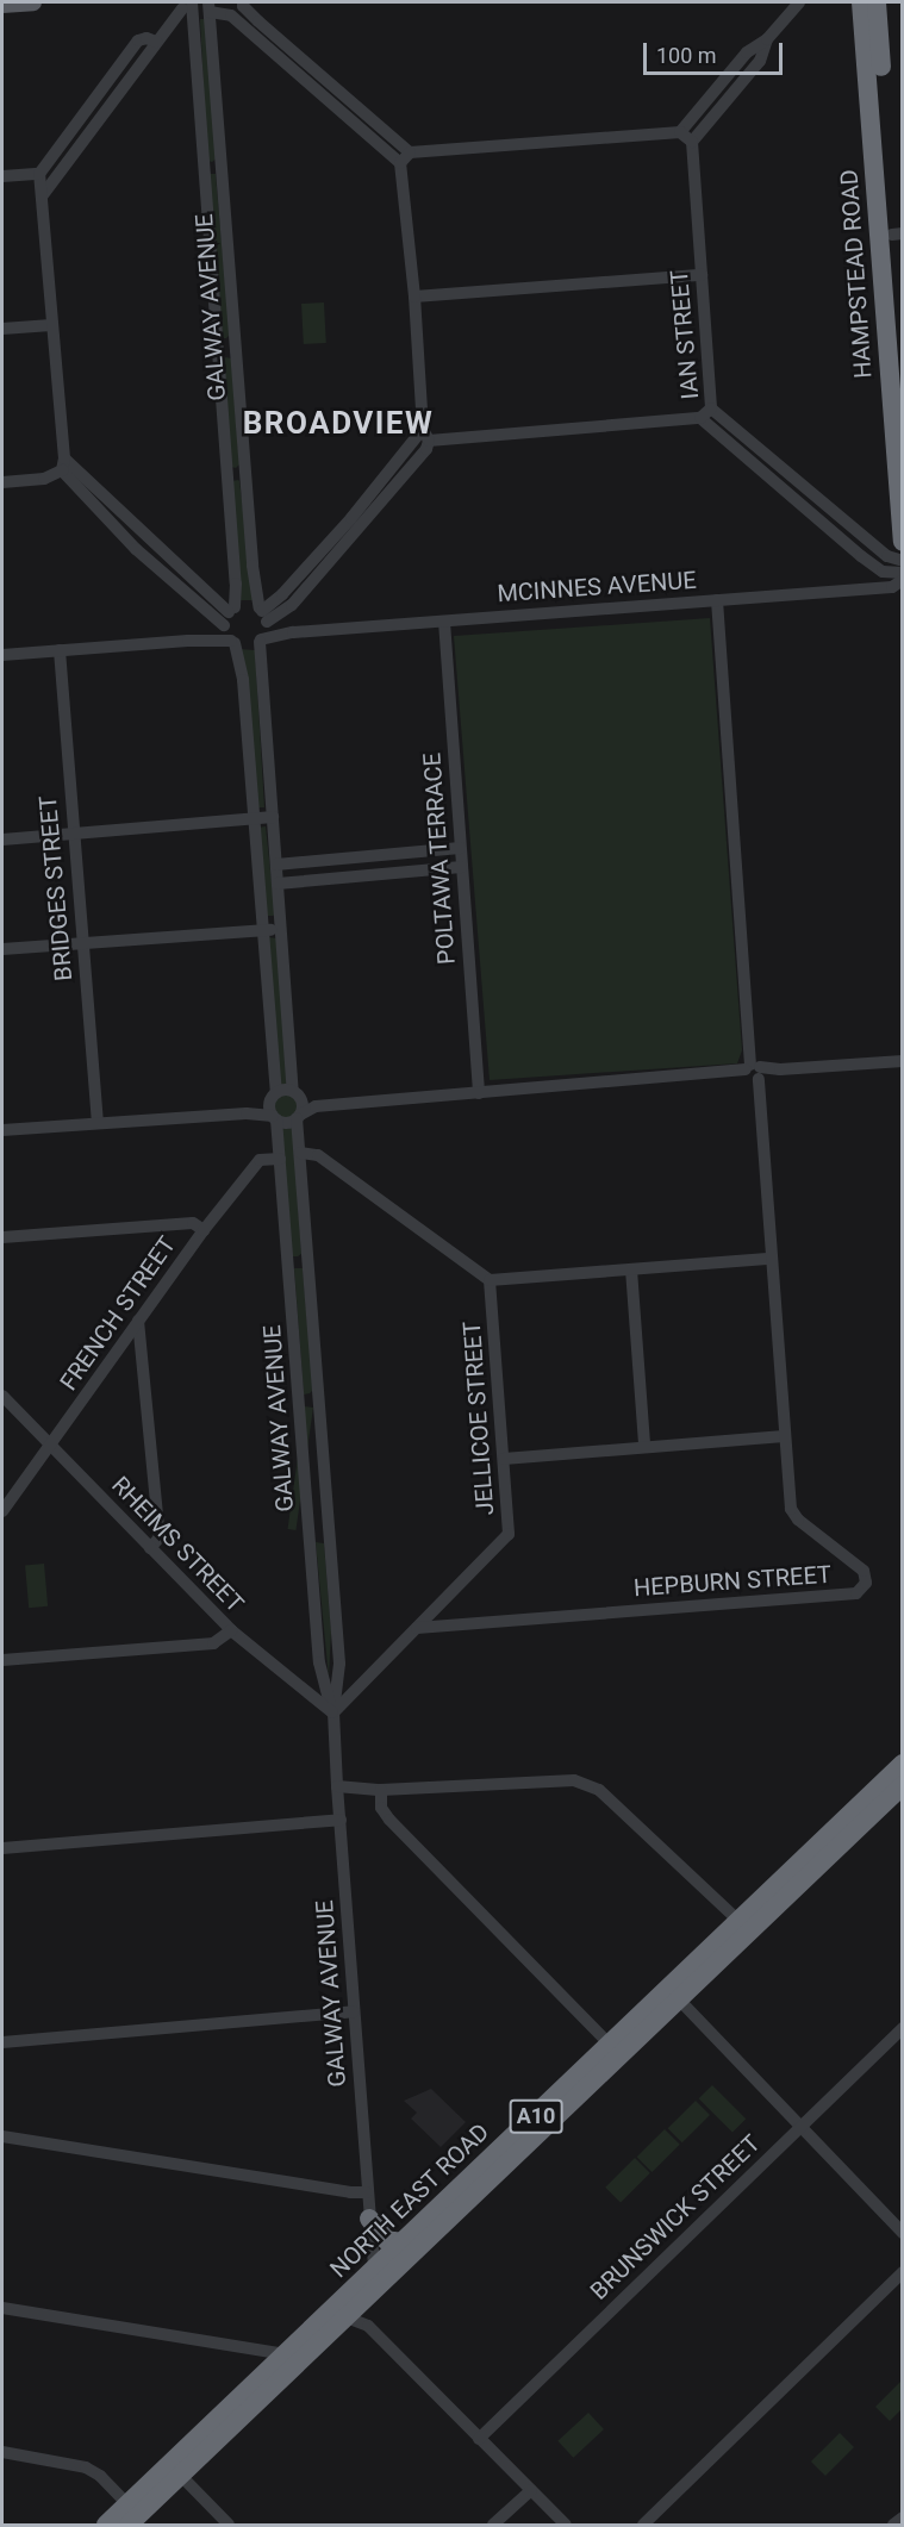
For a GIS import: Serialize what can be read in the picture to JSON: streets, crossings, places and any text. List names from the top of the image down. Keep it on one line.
{"streets":{"highway":["HAMPSTEAD ROAD","A10","NORTH EAST ROAD"],"street":["GALWAY AVENUE","IAN STREET","MCINNES AVENUE","POLTAWA TERRACE","BRIDGES STREET","FRENCH STREET","JELLICOE STREET","RHEIMS STREET","HEPBURN STREET","BRUNSWICK STREET"]},"crossings":[["GALWAY AVENUE","MCINNES AVENUE"],["GALWAY AVENUE","FRENCH STREET"],["GALWAY AVENUE","JELLICOE STREET"],["GALWAY AVENUE","RHEIMS STREET"],["GALWAY AVENUE","NORTH EAST ROAD"],["MCINNES AVENUE","POLTAWA TERRACE"],["FRENCH STREET","RHEIMS STREET"],["JELLICOE STREET","RHEIMS STREET"],["JELLICOE STREET","HEPBURN STREET"]],"districts":["BROADVIEW"],"scale_bar":"100 m"}
